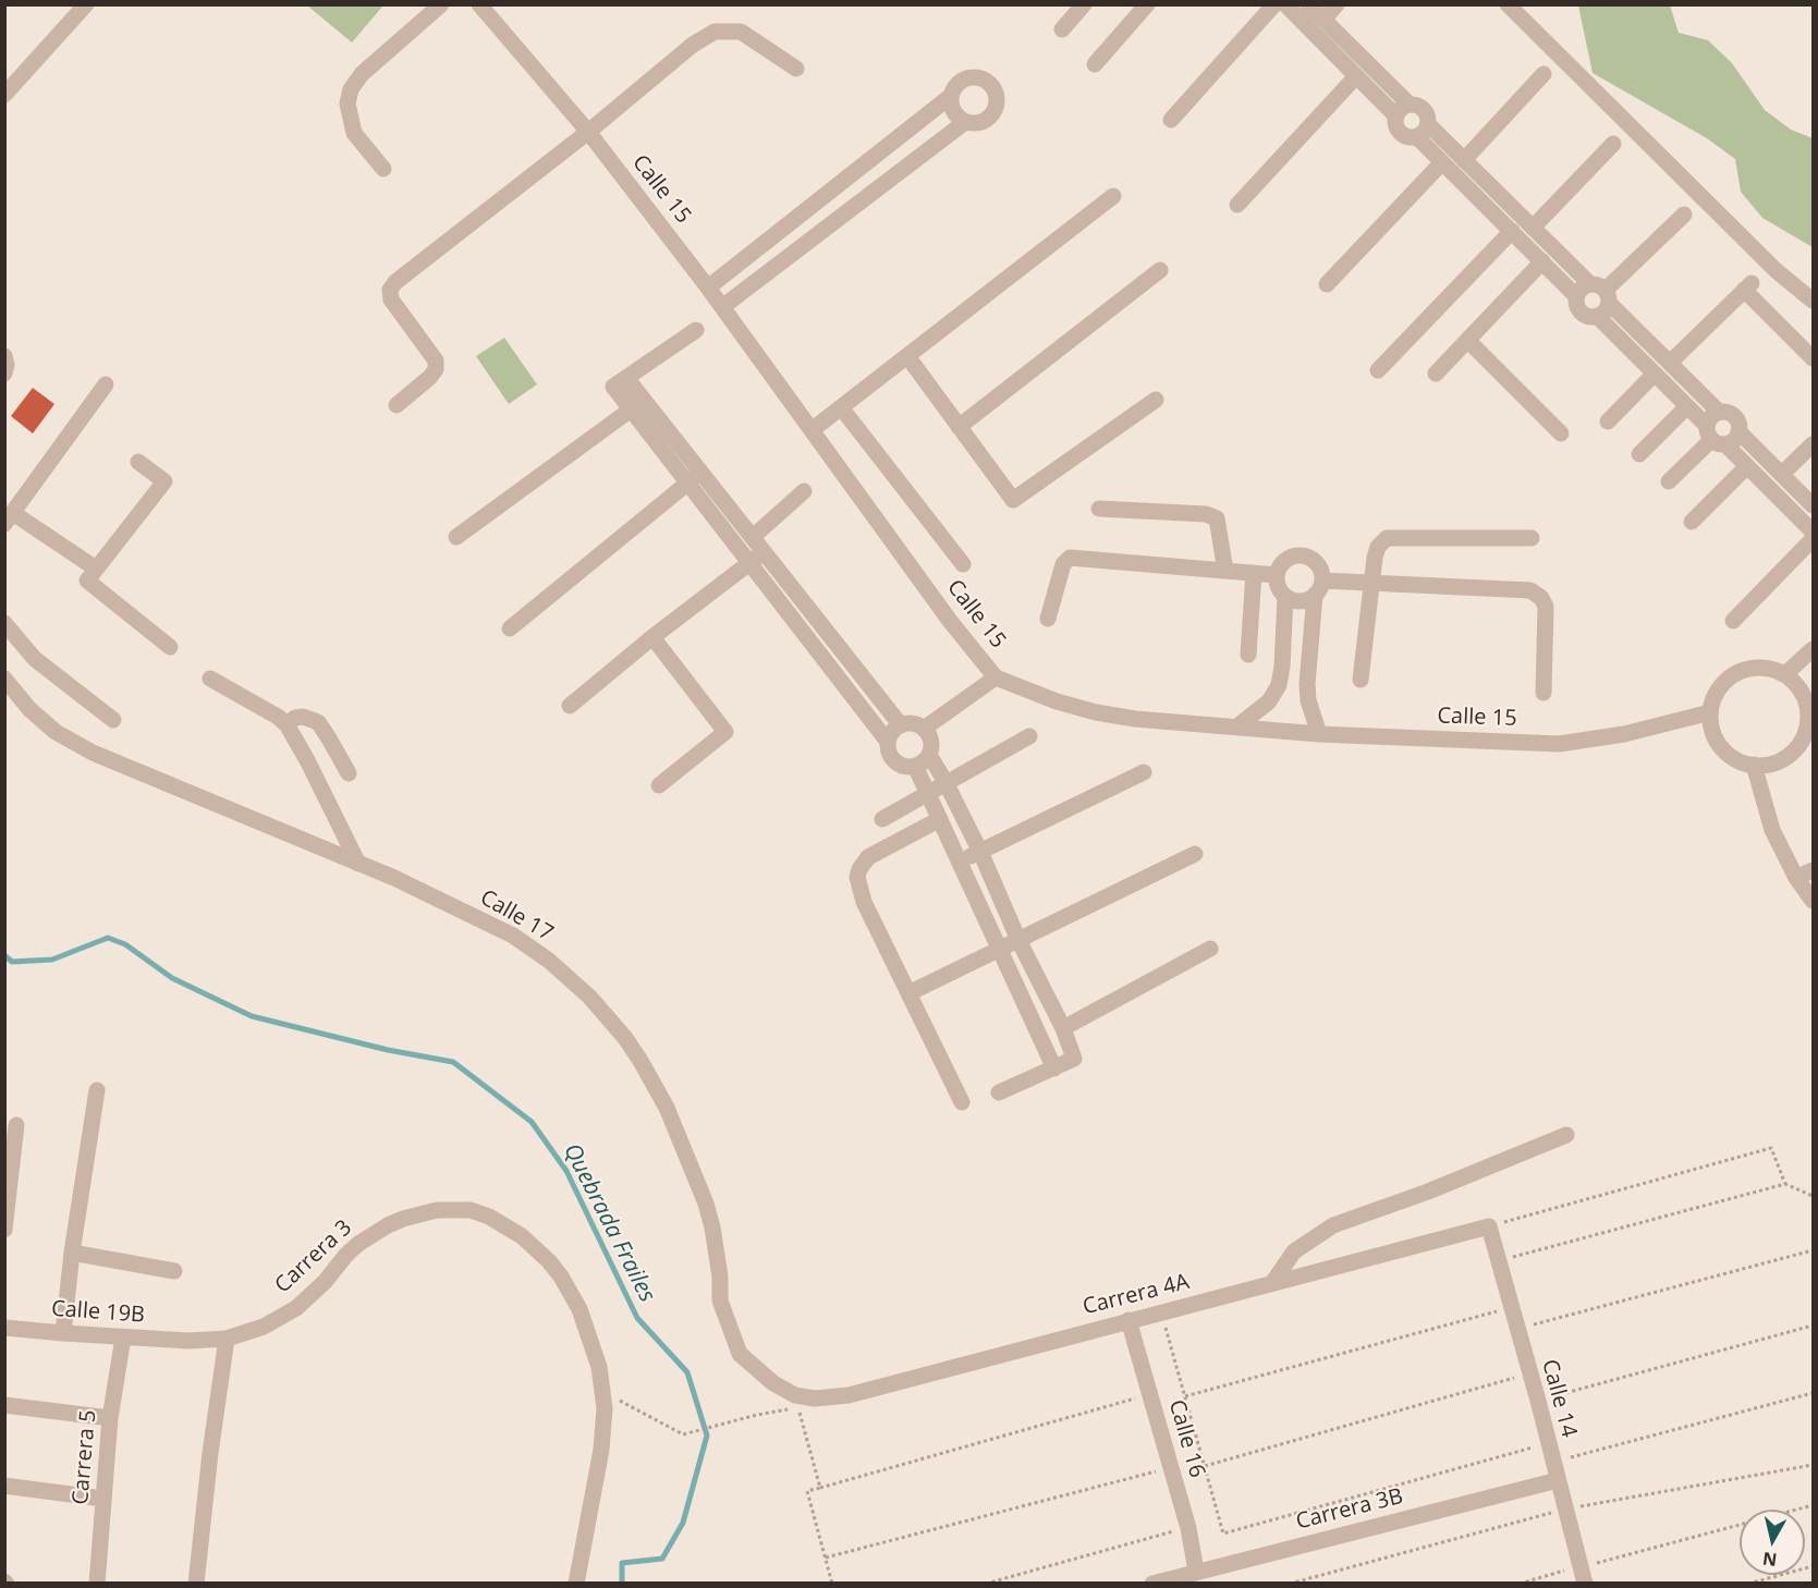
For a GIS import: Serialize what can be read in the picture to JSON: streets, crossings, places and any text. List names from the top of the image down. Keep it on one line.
{"streets":{"street":["Calle 15","Calle 17","Carrera 3","Carrera 4A","Calle 19B","Calle 14","Calle 16","Carrera 5","Carrera 3B"]},"crossings":[["Calle 17","Carrera 4A"],["Carrera 3","Calle 19B"],["Carrera 4A","Calle 14"],["Carrera 4A","Calle 16"],["Calle 19B","Carrera 5"],["Calle 14","Carrera 3B"],["Calle 16","Carrera 3B"]],"water":["Quebrada Frailes"],"north":"bottom"}
